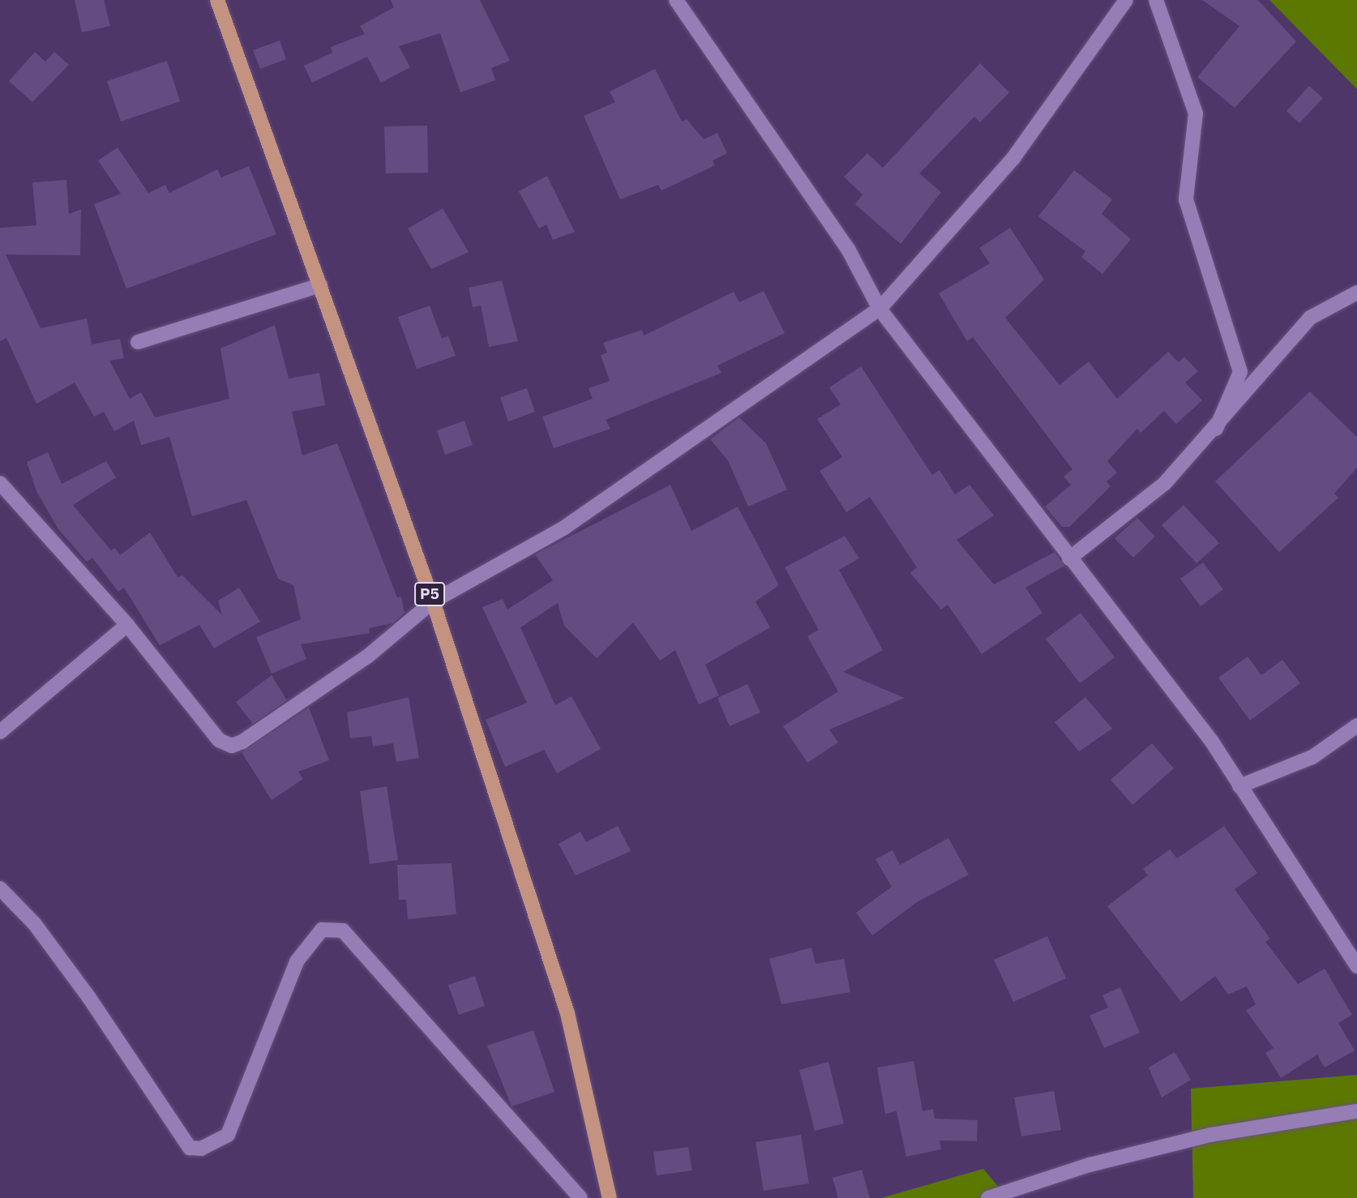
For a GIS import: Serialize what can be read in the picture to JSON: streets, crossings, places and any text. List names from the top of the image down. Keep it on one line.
{"streets":{"main road":["P5"]}}
